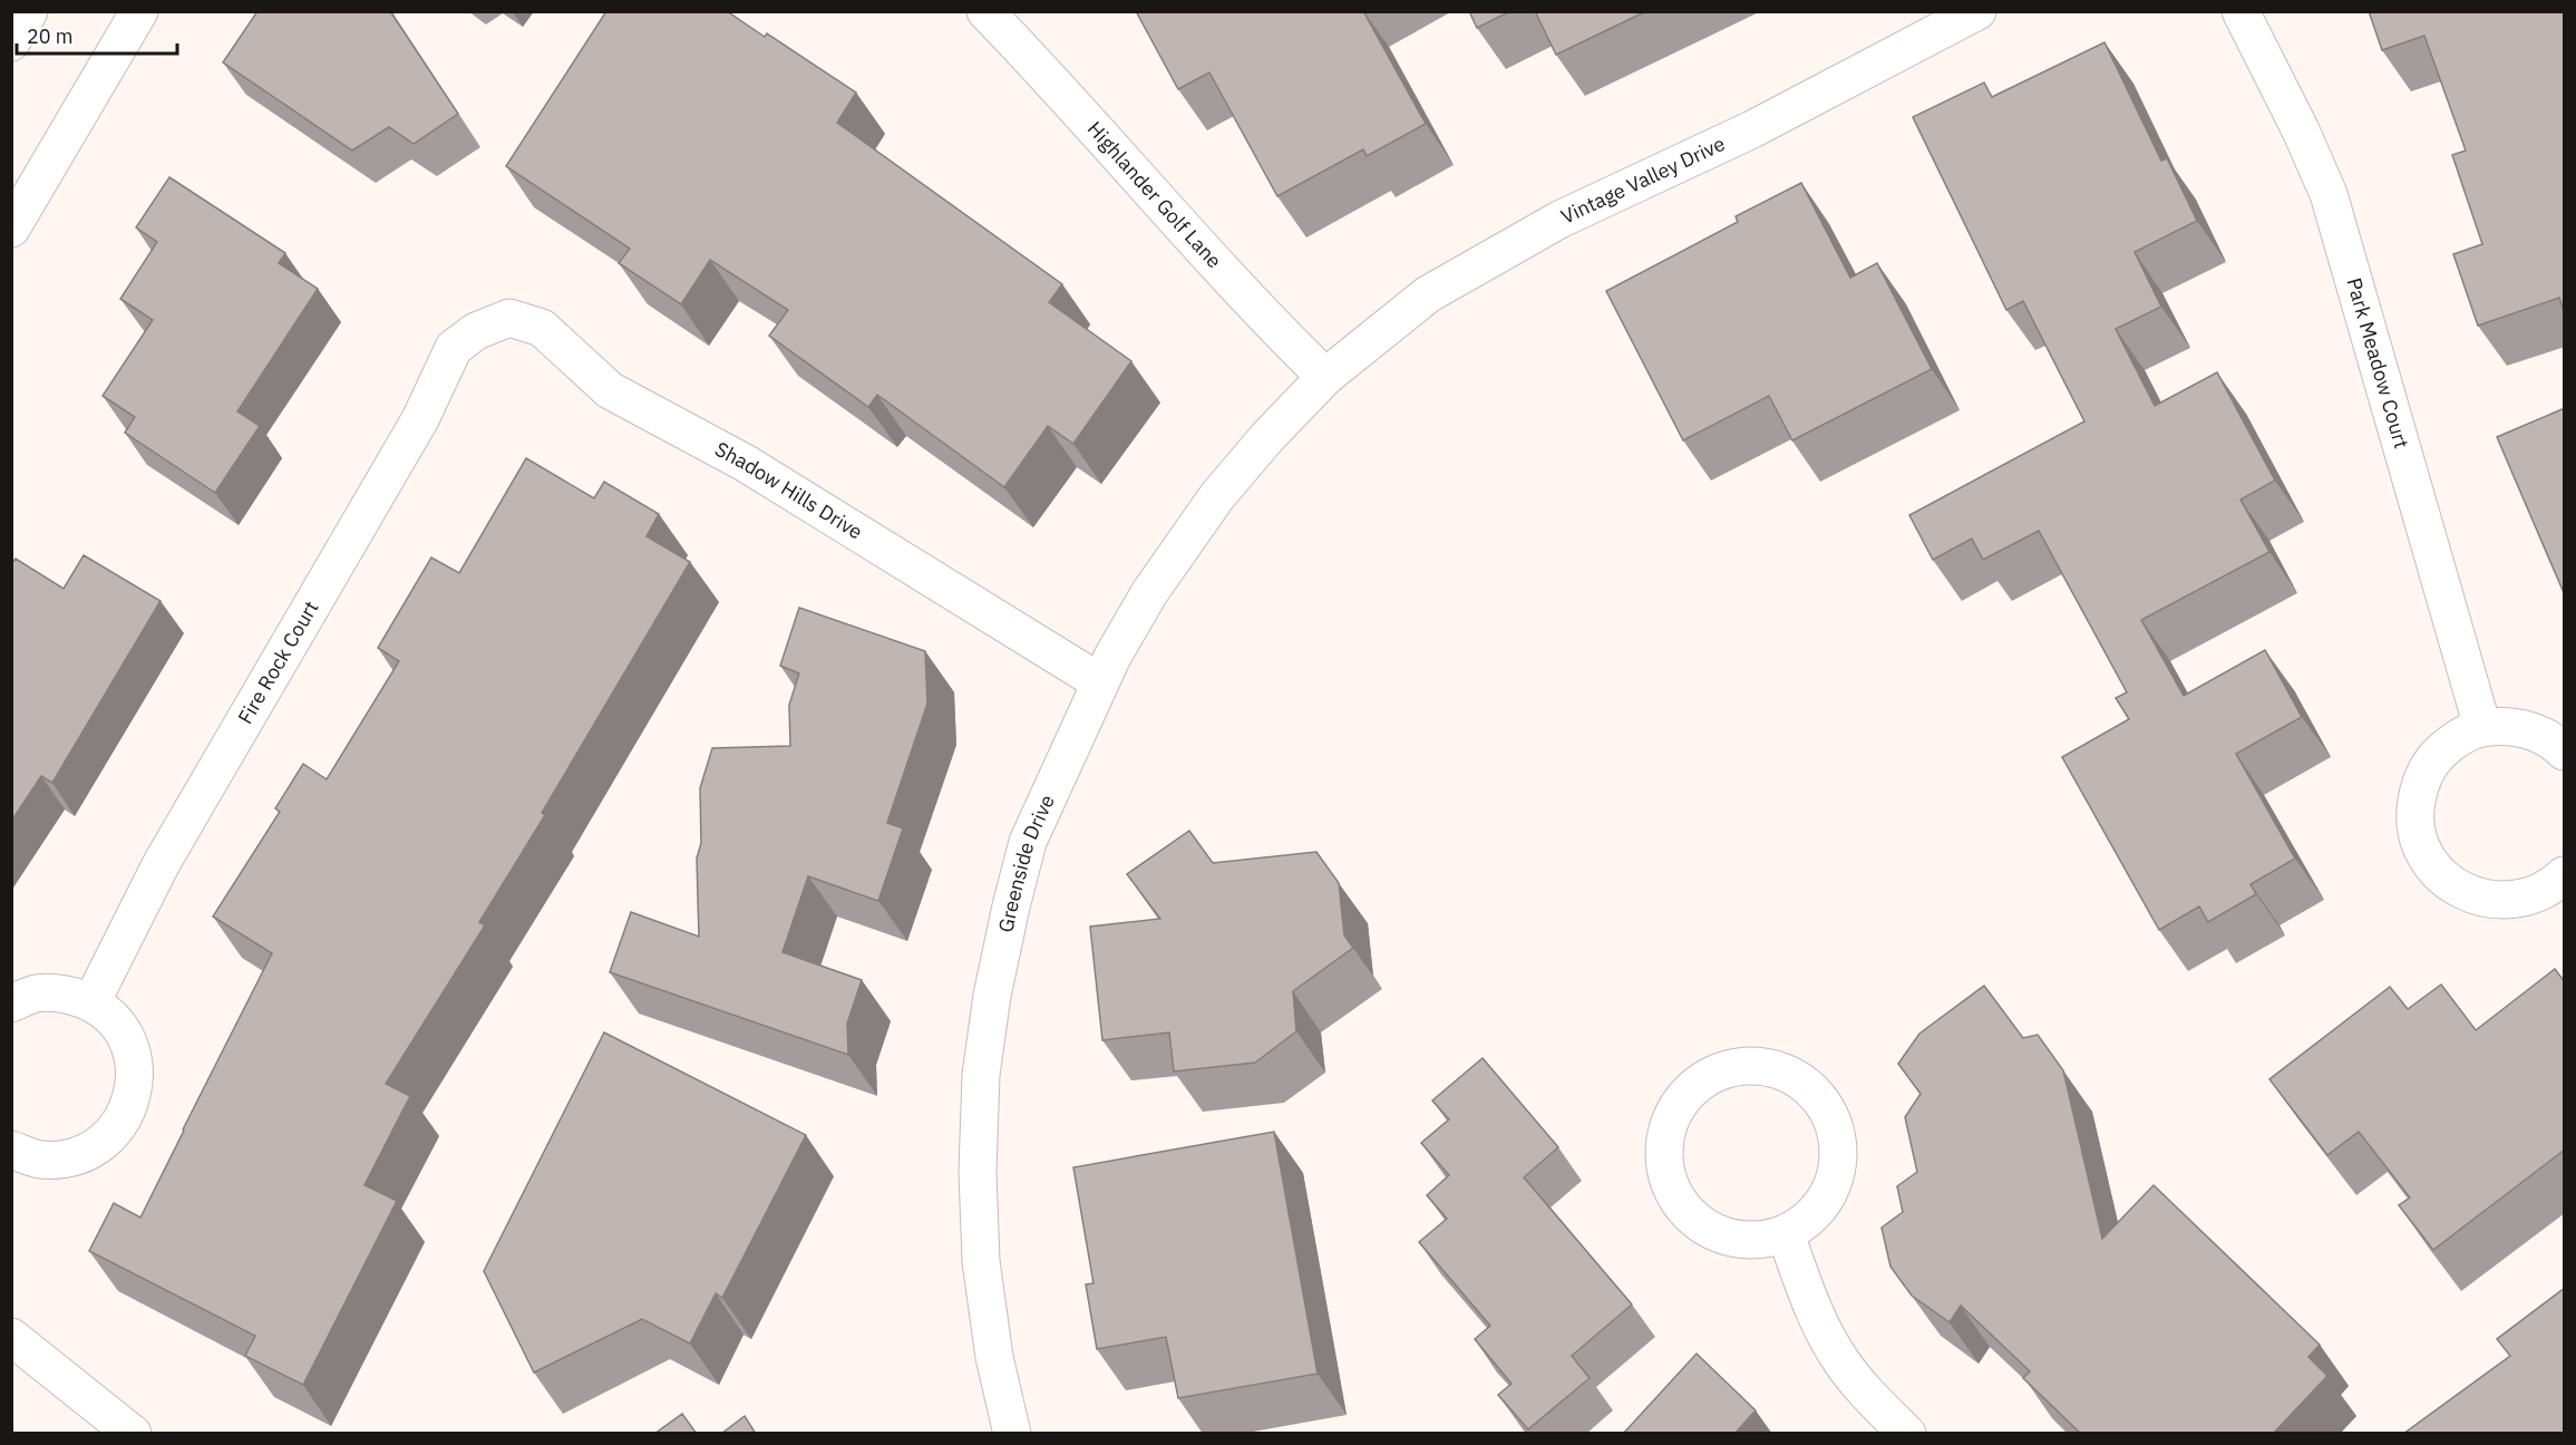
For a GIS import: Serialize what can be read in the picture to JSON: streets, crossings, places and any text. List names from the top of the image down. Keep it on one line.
{"streets":{"street":["Vintage Valley Drive","Highlander Golf Lane","Park Meadow Court","Shadow Hills Drive","Fire Rock Court","Greenside Drive"]},"crossings":[["Vintage Valley Drive","Highlander Golf Lane"],["Vintage Valley Drive","Greenside Drive"],["Highlander Golf Lane","Greenside Drive"],["Shadow Hills Drive","Fire Rock Court"],["Shadow Hills Drive","Greenside Drive"]],"scale_bar":"20 m"}
